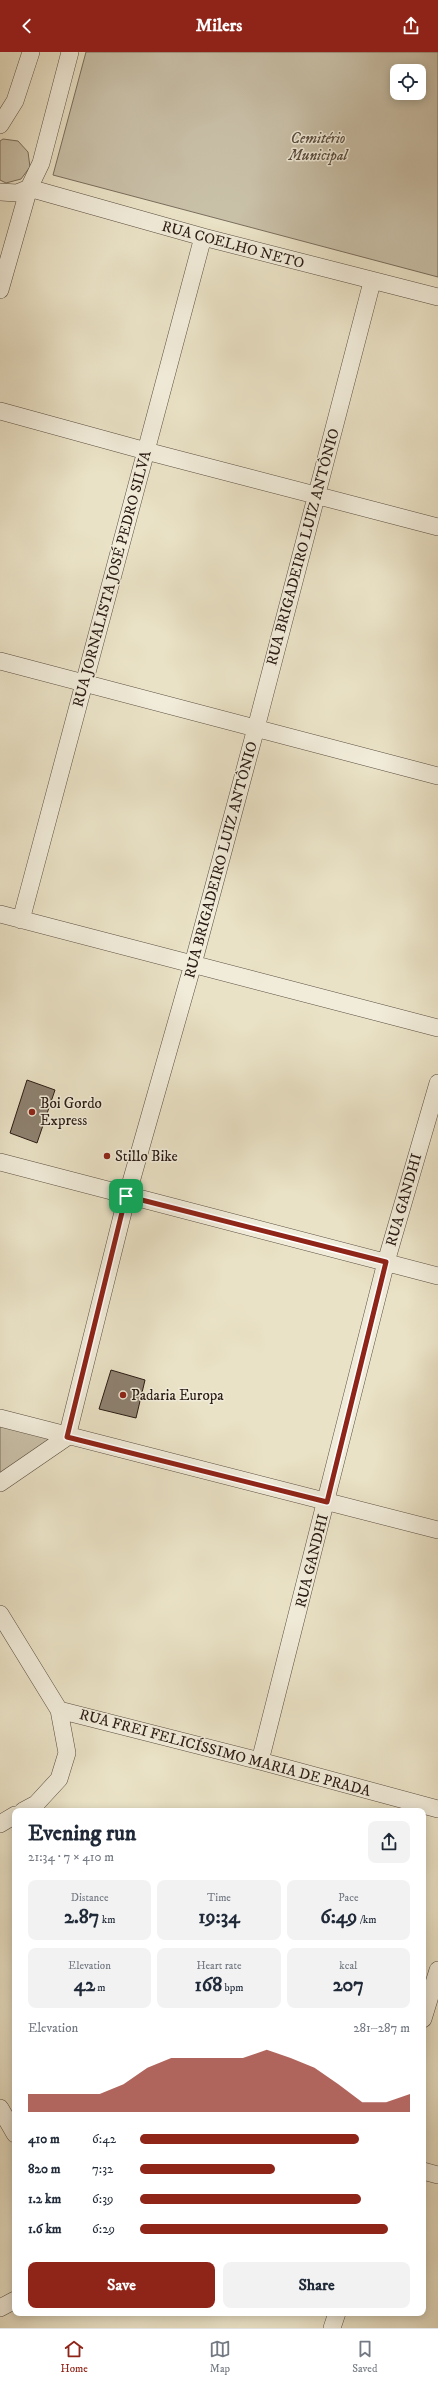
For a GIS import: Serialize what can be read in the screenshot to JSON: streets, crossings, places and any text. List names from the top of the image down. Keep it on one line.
{"streets":{"street":["RUA COELHO NETO","RUA BRIGADEIRO LUIZ ANTÔNIO","RUA JORNALISTA JOSÉ PEDRO SILVA","RUA GANDHI","RUA FREI FELICÍSSIMO MARIA DE PRADA"]},"crossings":[["RUA COELHO NETO","RUA BRIGADEIRO LUIZ ANTÔNIO"],["RUA COELHO NETO","RUA JORNALISTA JOSÉ PEDRO SILVA"],["RUA GANDHI","RUA FREI FELICÍSSIMO MARIA DE PRADA"]],"parks":["Cemitério Municipal"],"places":["Boi Gordo Express","Stillo Bike","Padaria Europa"],"page":{"header":"Milers","heading":["Evening run","21:34 · 7 × 410 m"],"stats":[["Distance","2.87 km"],["Time","19:34"],["Pace","6:49 /km"],["Elevation","42 m"],["Heart rate","168 bpm"],["kcal","207"]],"chart":["Elevation","281–287 m"],"list":[{"name":"410 m","note":"6:42"},{"name":"820 m","note":"7:32"},{"name":"1.2 km","note":"6:39"},{"name":"1.6 km","note":"6:29"}],"buttons":["Save","Share"],"tabs":["Home","Map","Saved"]}}
